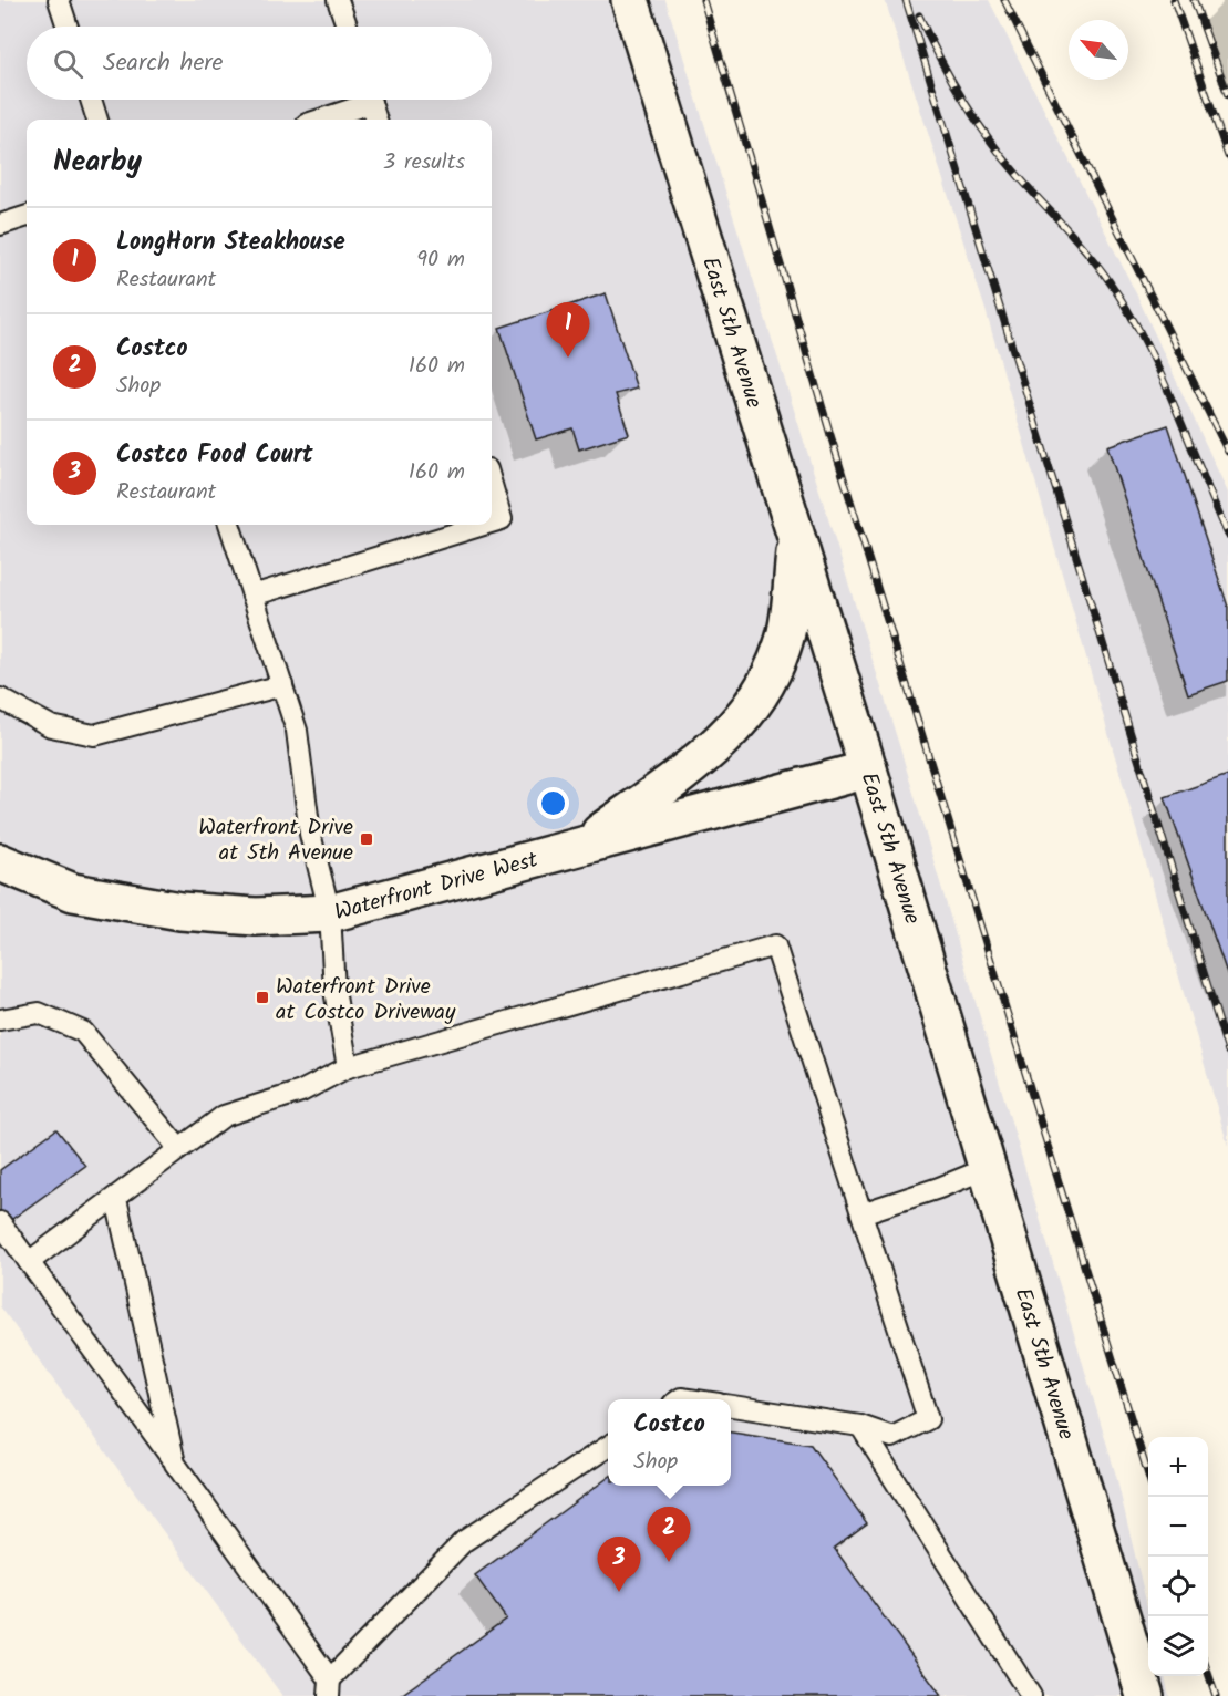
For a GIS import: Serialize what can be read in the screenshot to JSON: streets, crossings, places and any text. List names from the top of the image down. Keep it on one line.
{"streets":{"street":["East 5th Avenue","Waterfront Drive West"]},"crossings":[["East 5th Avenue","Waterfront Drive West"]],"places":{"transit":["Waterfront Drive at 5th Avenue","Waterfront Drive at Costco Driveway"]},"north":"top left","page":{"search":"Search here","heading":["Nearby","3 results"],"list":[{"mark":"1","name":"LongHorn Steakhouse","note":"Restaurant","value":"90 m"},{"mark":"2","name":"Costco","note":"Shop","value":"160 m"},{"mark":"3","name":"Costco Food Court","note":"Restaurant","value":"160 m"}],"pins":["1","2","3"],"popup":["Costco","Shop"],"map_buttons":["+","−"]}}
